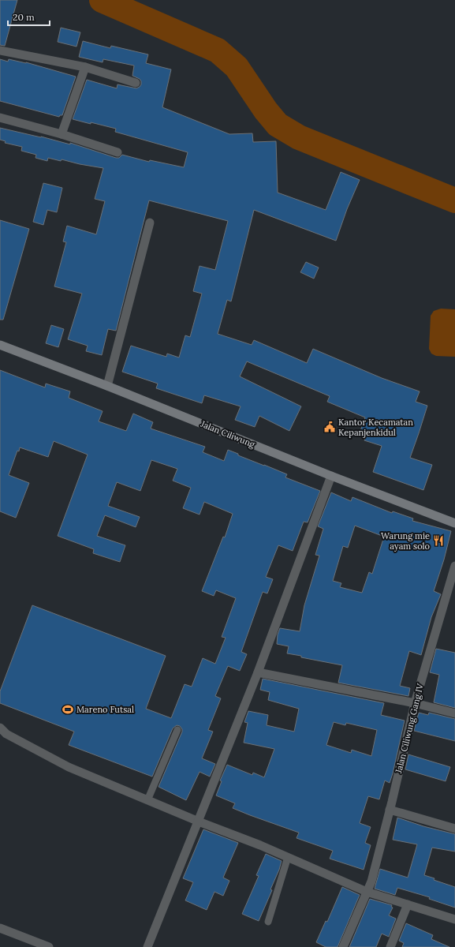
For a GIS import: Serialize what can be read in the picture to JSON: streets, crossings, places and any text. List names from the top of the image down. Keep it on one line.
{"streets":{"main road":["Jalan Ciliwung"],"street":["Jalan Ciliwung Gang IV"]},"places":{"public building":["Kantor Kecamatan Kepanjenkidul"],"restaurant":["Warung mie ayam solo"],"sports":["Mareno Futsal"]},"scale_bar":"20 m"}
